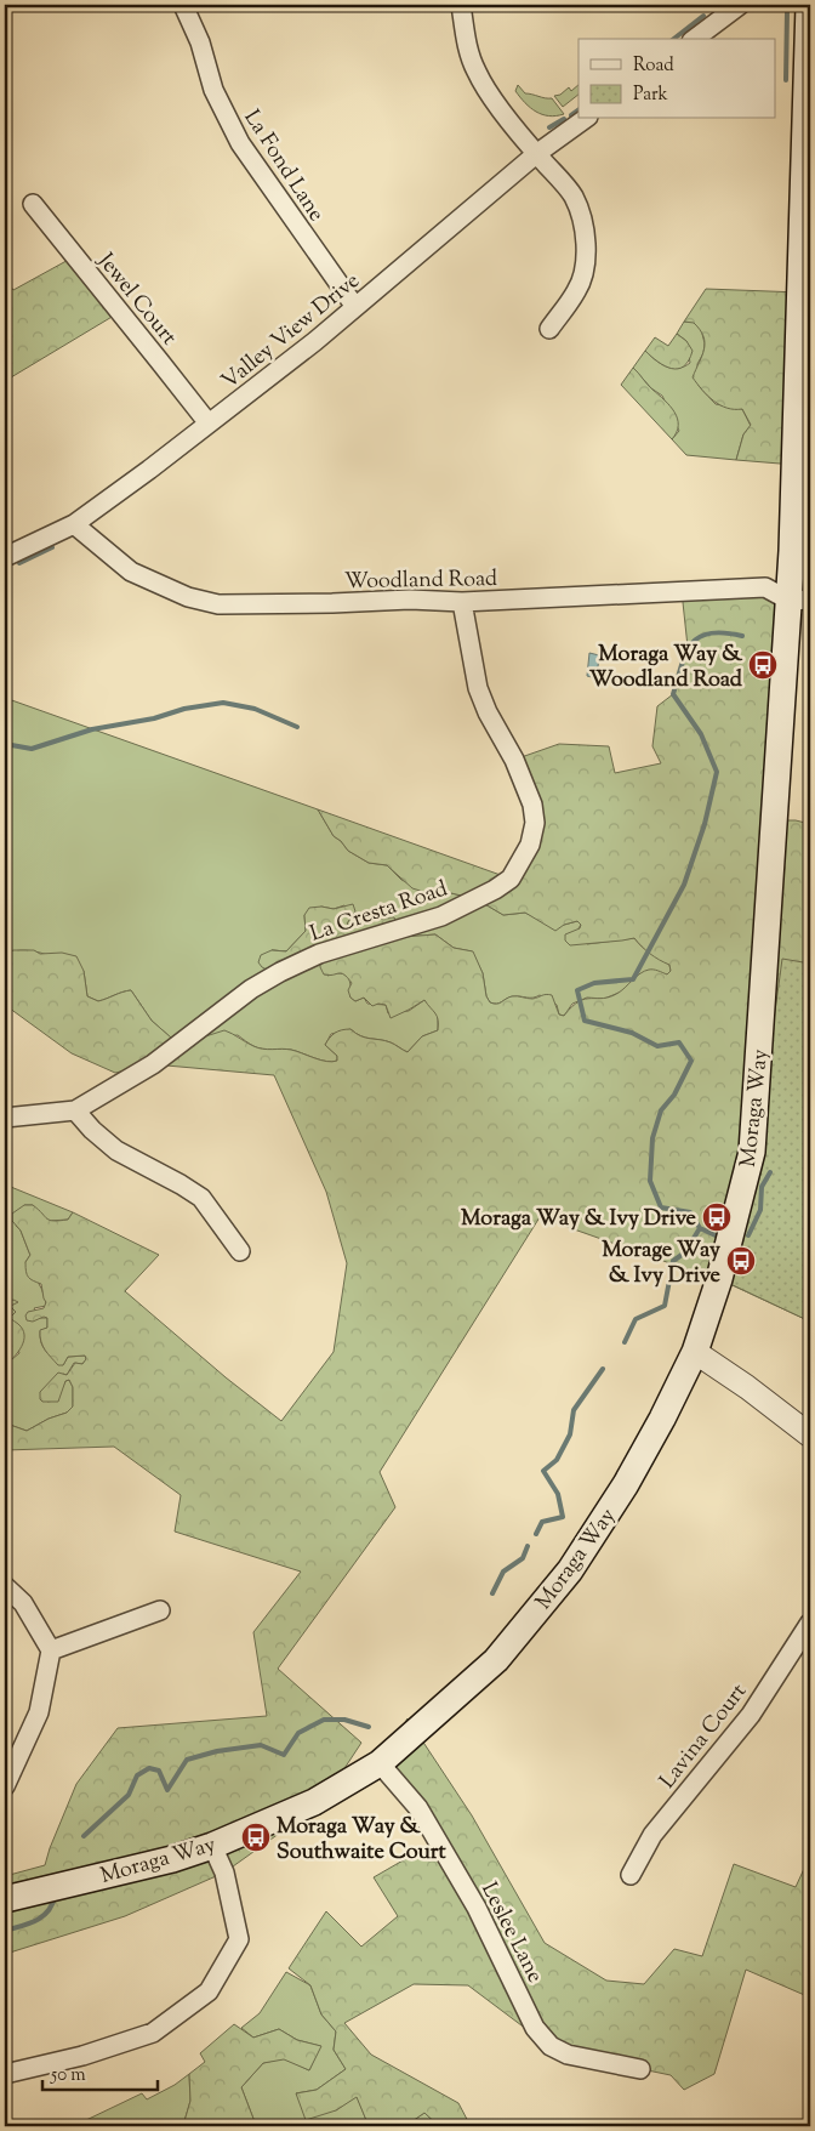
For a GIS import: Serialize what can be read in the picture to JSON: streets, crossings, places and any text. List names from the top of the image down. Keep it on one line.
{"streets":{"main road":["Moraga Way"],"street":["La Fond Lane","Jewel Court","Valley View Drive","Woodland Road","La Cresta Road","Lavina Court","Leslee Lane"]},"crossings":[["La Fond Lane","Valley View Drive"],["Jewel Court","Valley View Drive"],["Valley View Drive","Woodland Road"],["Woodland Road","La Cresta Road"],["Woodland Road","Moraga Way"],["Moraga Way","Leslee Lane"]],"places":{"bus stop":["Moraga Way & Woodland Road","Moraga Way & Ivy Drive","Morage Way & Ivy Drive","Moraga Way & Southwaite Court"]},"legend":["Road","Park"],"scale_bar":"50 m"}
